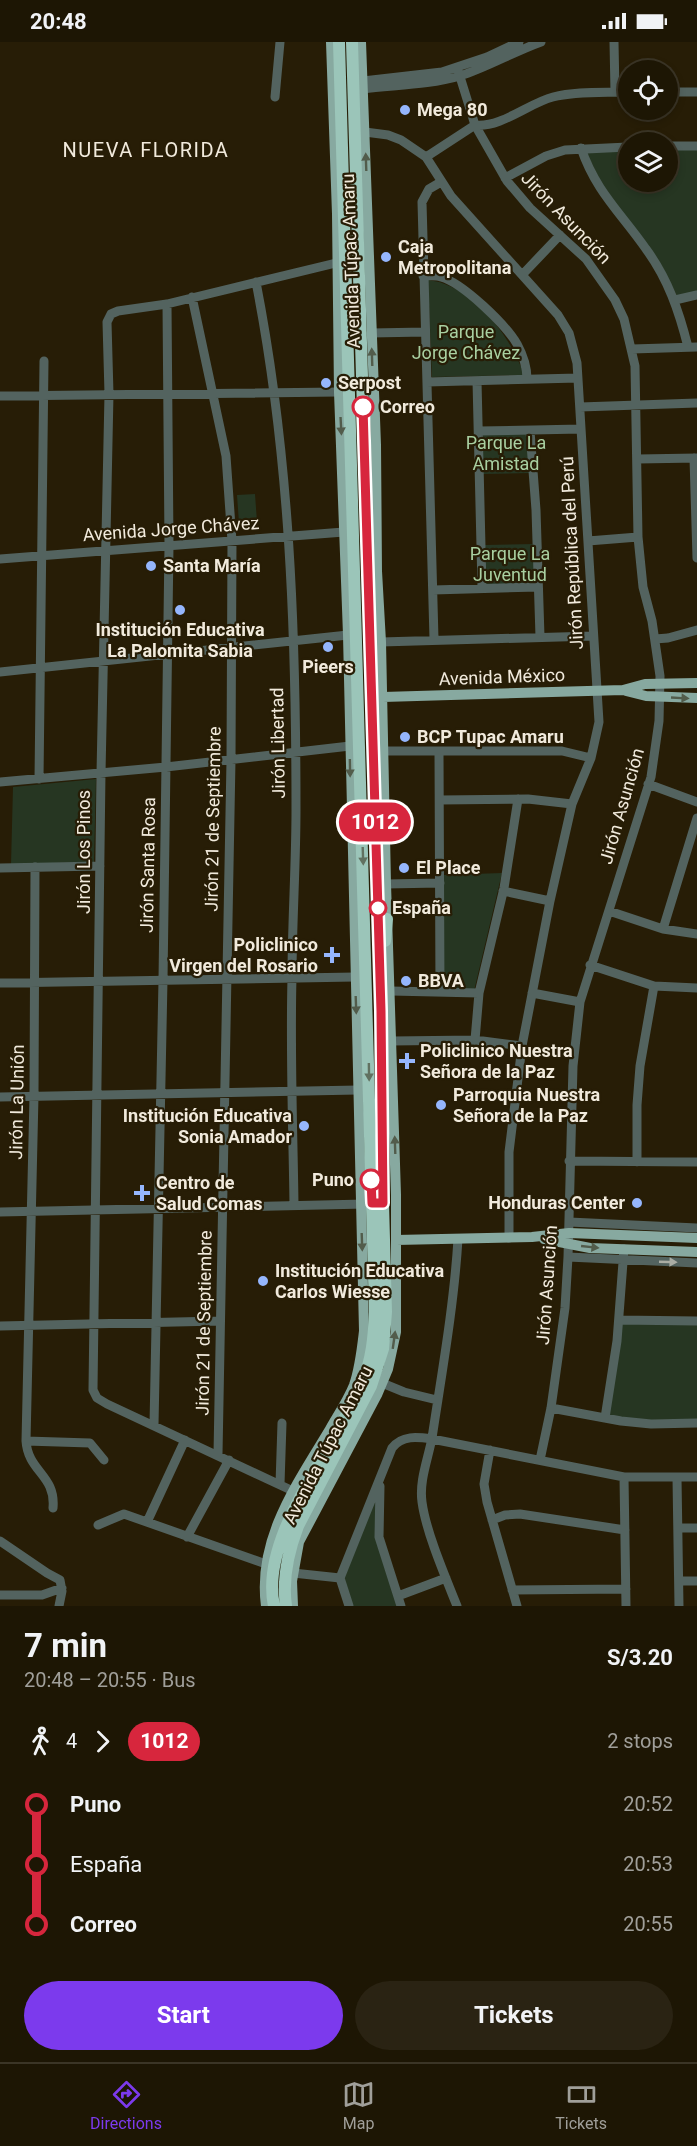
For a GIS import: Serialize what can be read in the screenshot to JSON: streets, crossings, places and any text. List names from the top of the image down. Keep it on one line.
{"streets":{"highway":["Avenida Túpac Amaru"],"main road":["Avenida México"],"street":["Jirón Asunción","Avenida Jorge Chávez","Jirón República del Perú","Jirón Libertad","Jirón 21 de Septiembre","Jirón Los Pinos","Jirón Santa Rosa","Jirón La Unión"]},"crossings":[["Jirón Asunción","Avenida México"],["Avenida Túpac Amaru","Avenida Jorge Chávez"],["Avenida Túpac Amaru","Jirón República del Perú"],["Avenida Túpac Amaru","Avenida México"],["Avenida Jorge Chávez","Jirón Libertad"],["Avenida Jorge Chávez","Jirón 21 de Septiembre"],["Avenida Jorge Chávez","Jirón Los Pinos"],["Avenida Jorge Chávez","Jirón Santa Rosa"],["Jirón República del Perú","Avenida México"],["Jirón Los Pinos","Jirón Santa Rosa"]],"districts":["NUEVA FLORIDA"],"parks":["Parque Jorge Chávez","Parque La Amistad","Parque La Juventud"],"places":{"other":["Mega 80","Caja Metropolitana","Serpost","Correo","Santa María","Institución Educativa La Palomita Sabia","Pieers","BCP Tupac Amaru","El Place","España","BBVA","Parroquia Nuestra Señora de la Paz","Institución Educativa Sonia Amador","Puno","Honduras Center","Institución Educativa Carlos Wiesse"],"health":["Policlinico Virgen del Rosario","Policlinico Nuestra Señora de la Paz","Centro de Salud Comas"]},"lines":["bus line 1012"],"page":{"status":"20:48","on_map":"1012","heading":["7 min","20:48 – 20:55 · Bus","S/3.20"],"legs":["4","1012","2 stops"],"list":[{"name":"Puno","value":"20:52"},{"name":"España","value":"20:53"},{"name":"Correo","value":"20:55"}],"buttons":["Start","Tickets"],"tabs":["Directions","Map","Tickets"]}}
